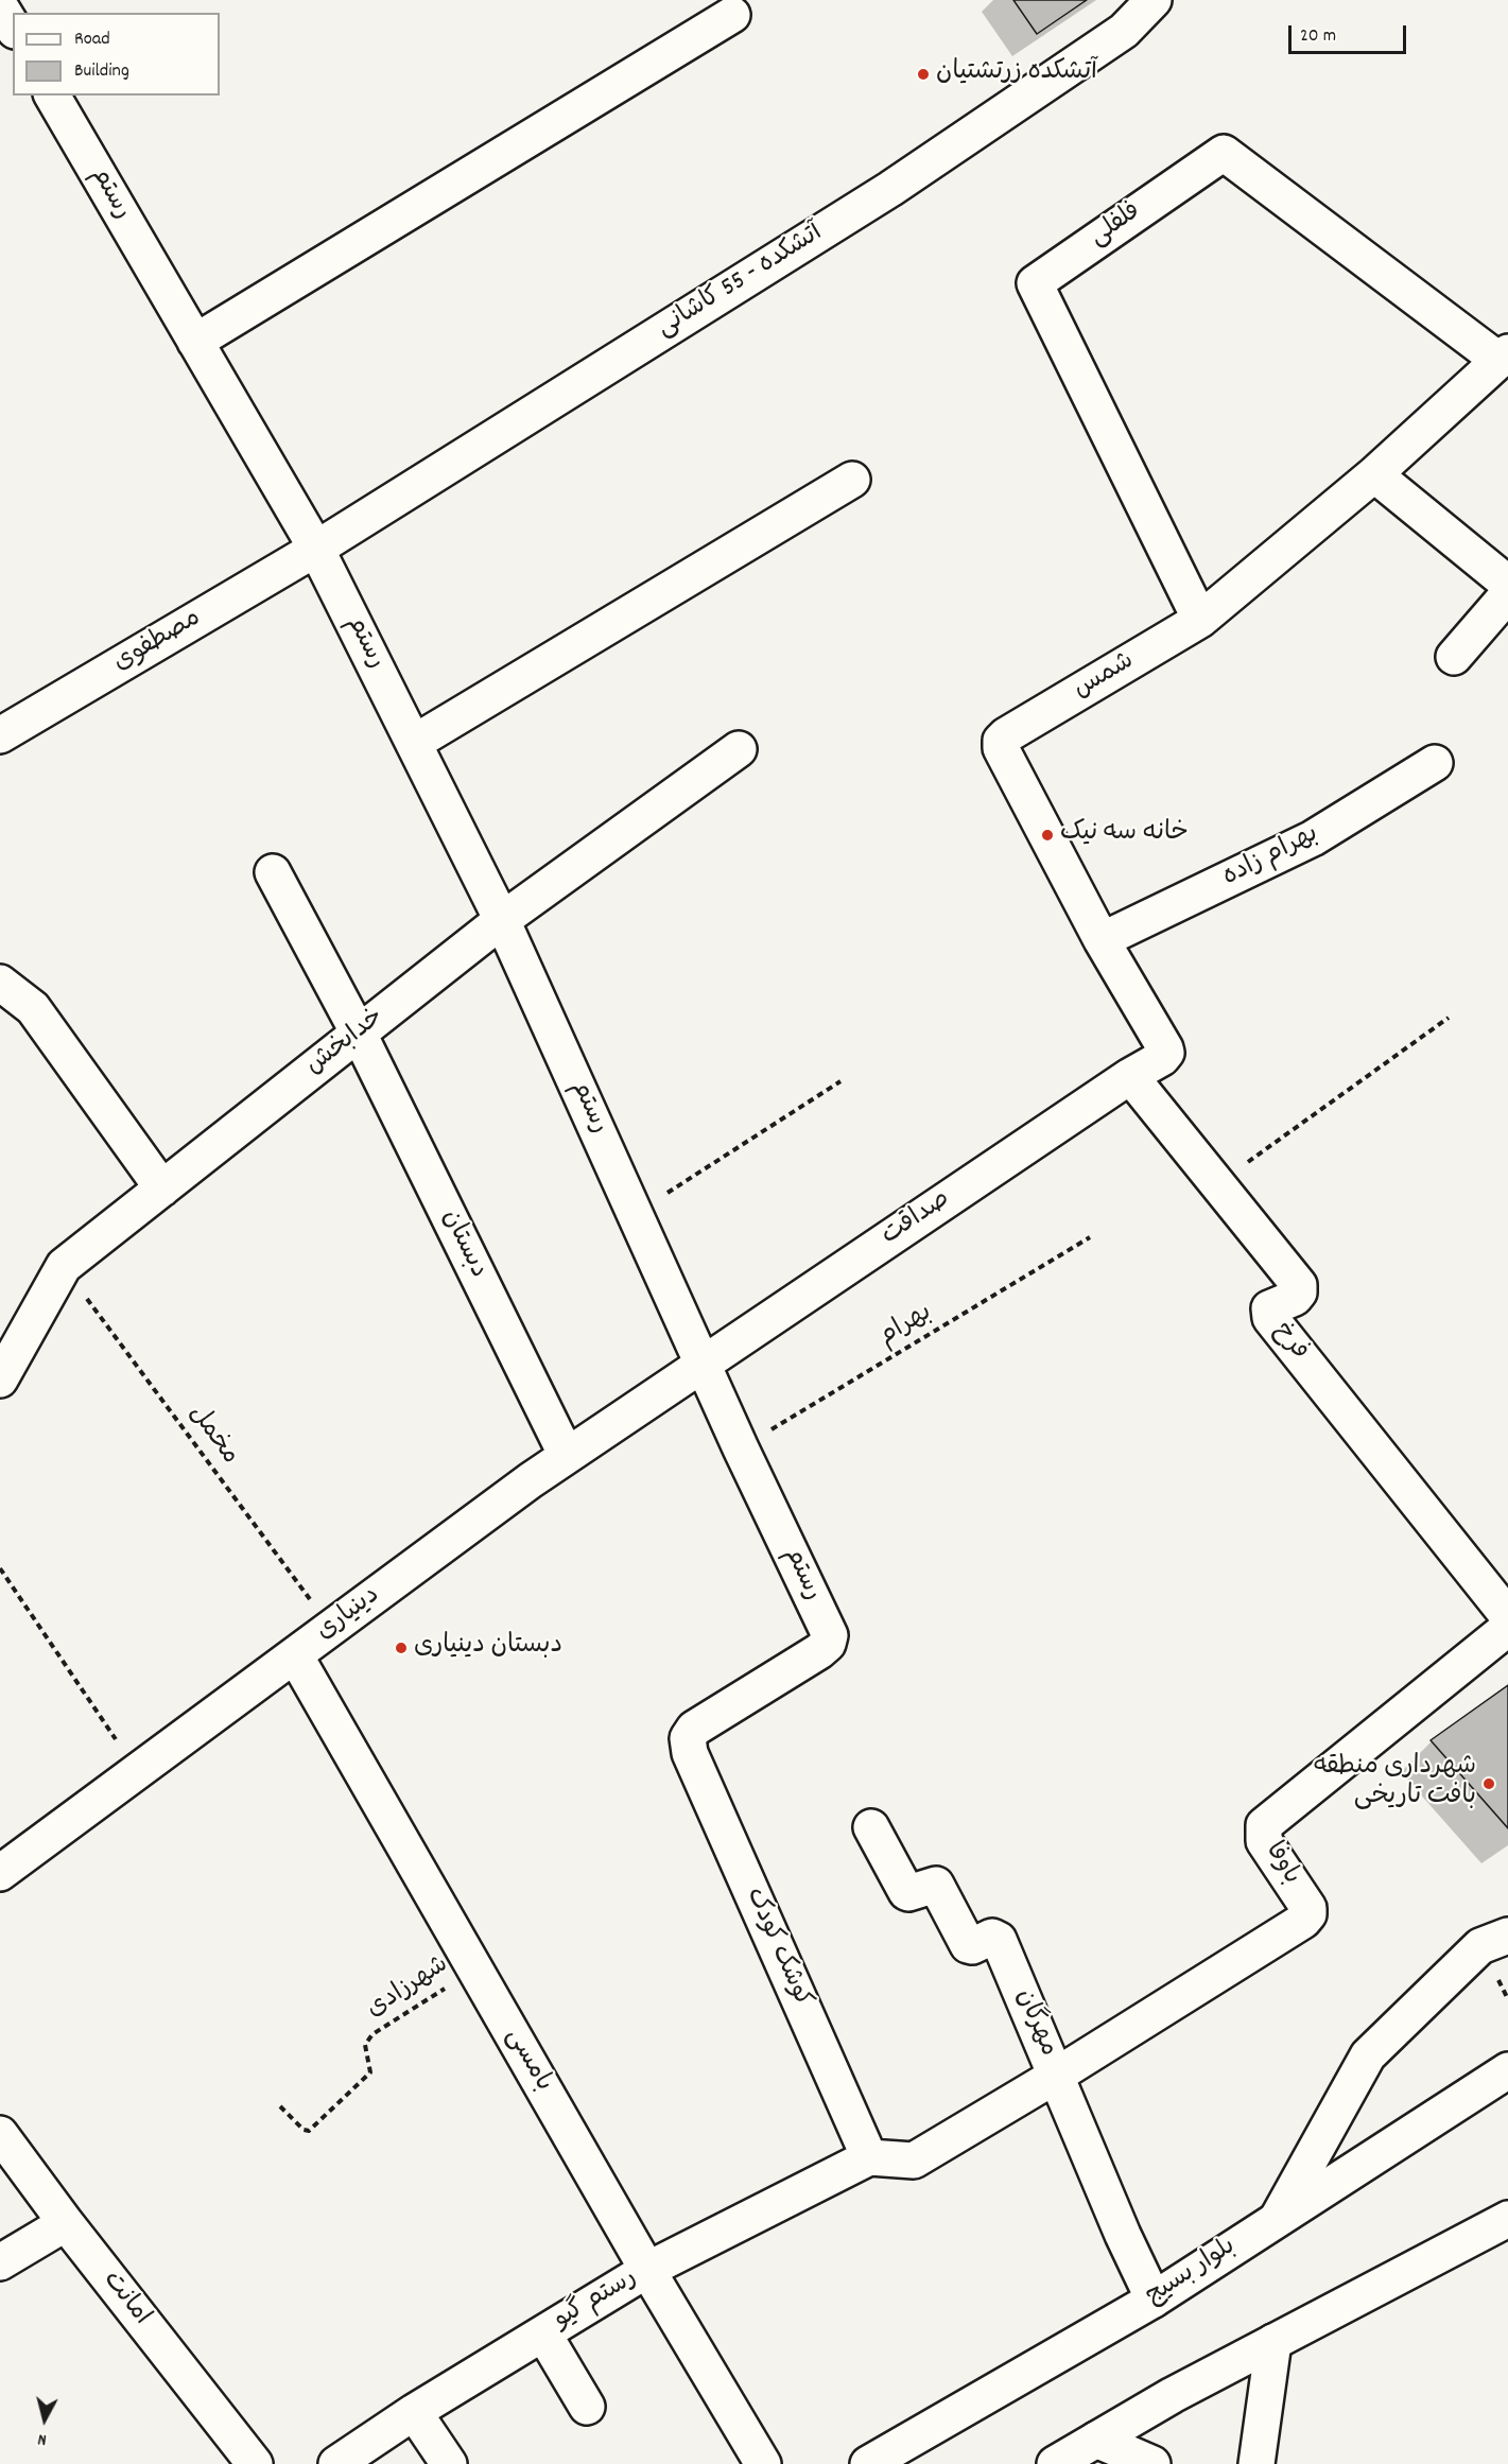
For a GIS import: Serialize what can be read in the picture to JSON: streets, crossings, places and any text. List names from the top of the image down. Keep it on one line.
{"streets":{"street":["رستم","فلفلی","آتشکده - 55 کاشانی","مصطفوی","شمس","بهرام زاده","خدابخش","صداقت","دبستان","فرخ","دینیاری","باوفا","کوشک کودک","مهرگان","بامسی","بلوار بسیج","امانت","رستم گیو"],"path":["بهرام","مخمل","شهرزادی"]},"crossings":[["رستم","آتشکده - 55 کاشانی"],["رستم","مصطفوی"],["رستم","خدابخش"],["رستم","صداقت"],["رستم","بهرام"],["رستم","دینیاری"],["رستم","کوشک کودک"],["فلفلی","شمس"],["آتشکده - 55 کاشانی","مصطفوی"],["شمس","بهرام زاده"],["شمس","صداقت"],["شمس","فرخ"],["خدابخش","دبستان"],["خدابخش","مخمل"],["صداقت","فرخ"],["صداقت","دینیاری"],["دبستان","دینیاری"],["مخمل","دینیاری"],["دینیاری","بامسی"],["باوفا","مهرگان"],["کوشک کودک","رستم گیو"],["شهرزادی","بامسی"],["مهرگان","بلوار بسیج"],["بامسی","رستم گیو"]],"places":["آتشکده زرتشتیان","خانه سه نیک","دبستان دینیاری","شهرداری منطقه بافت تاریخی"],"legend":["Road","Building"],"scale_bar":"20 m","north":"bottom"}
